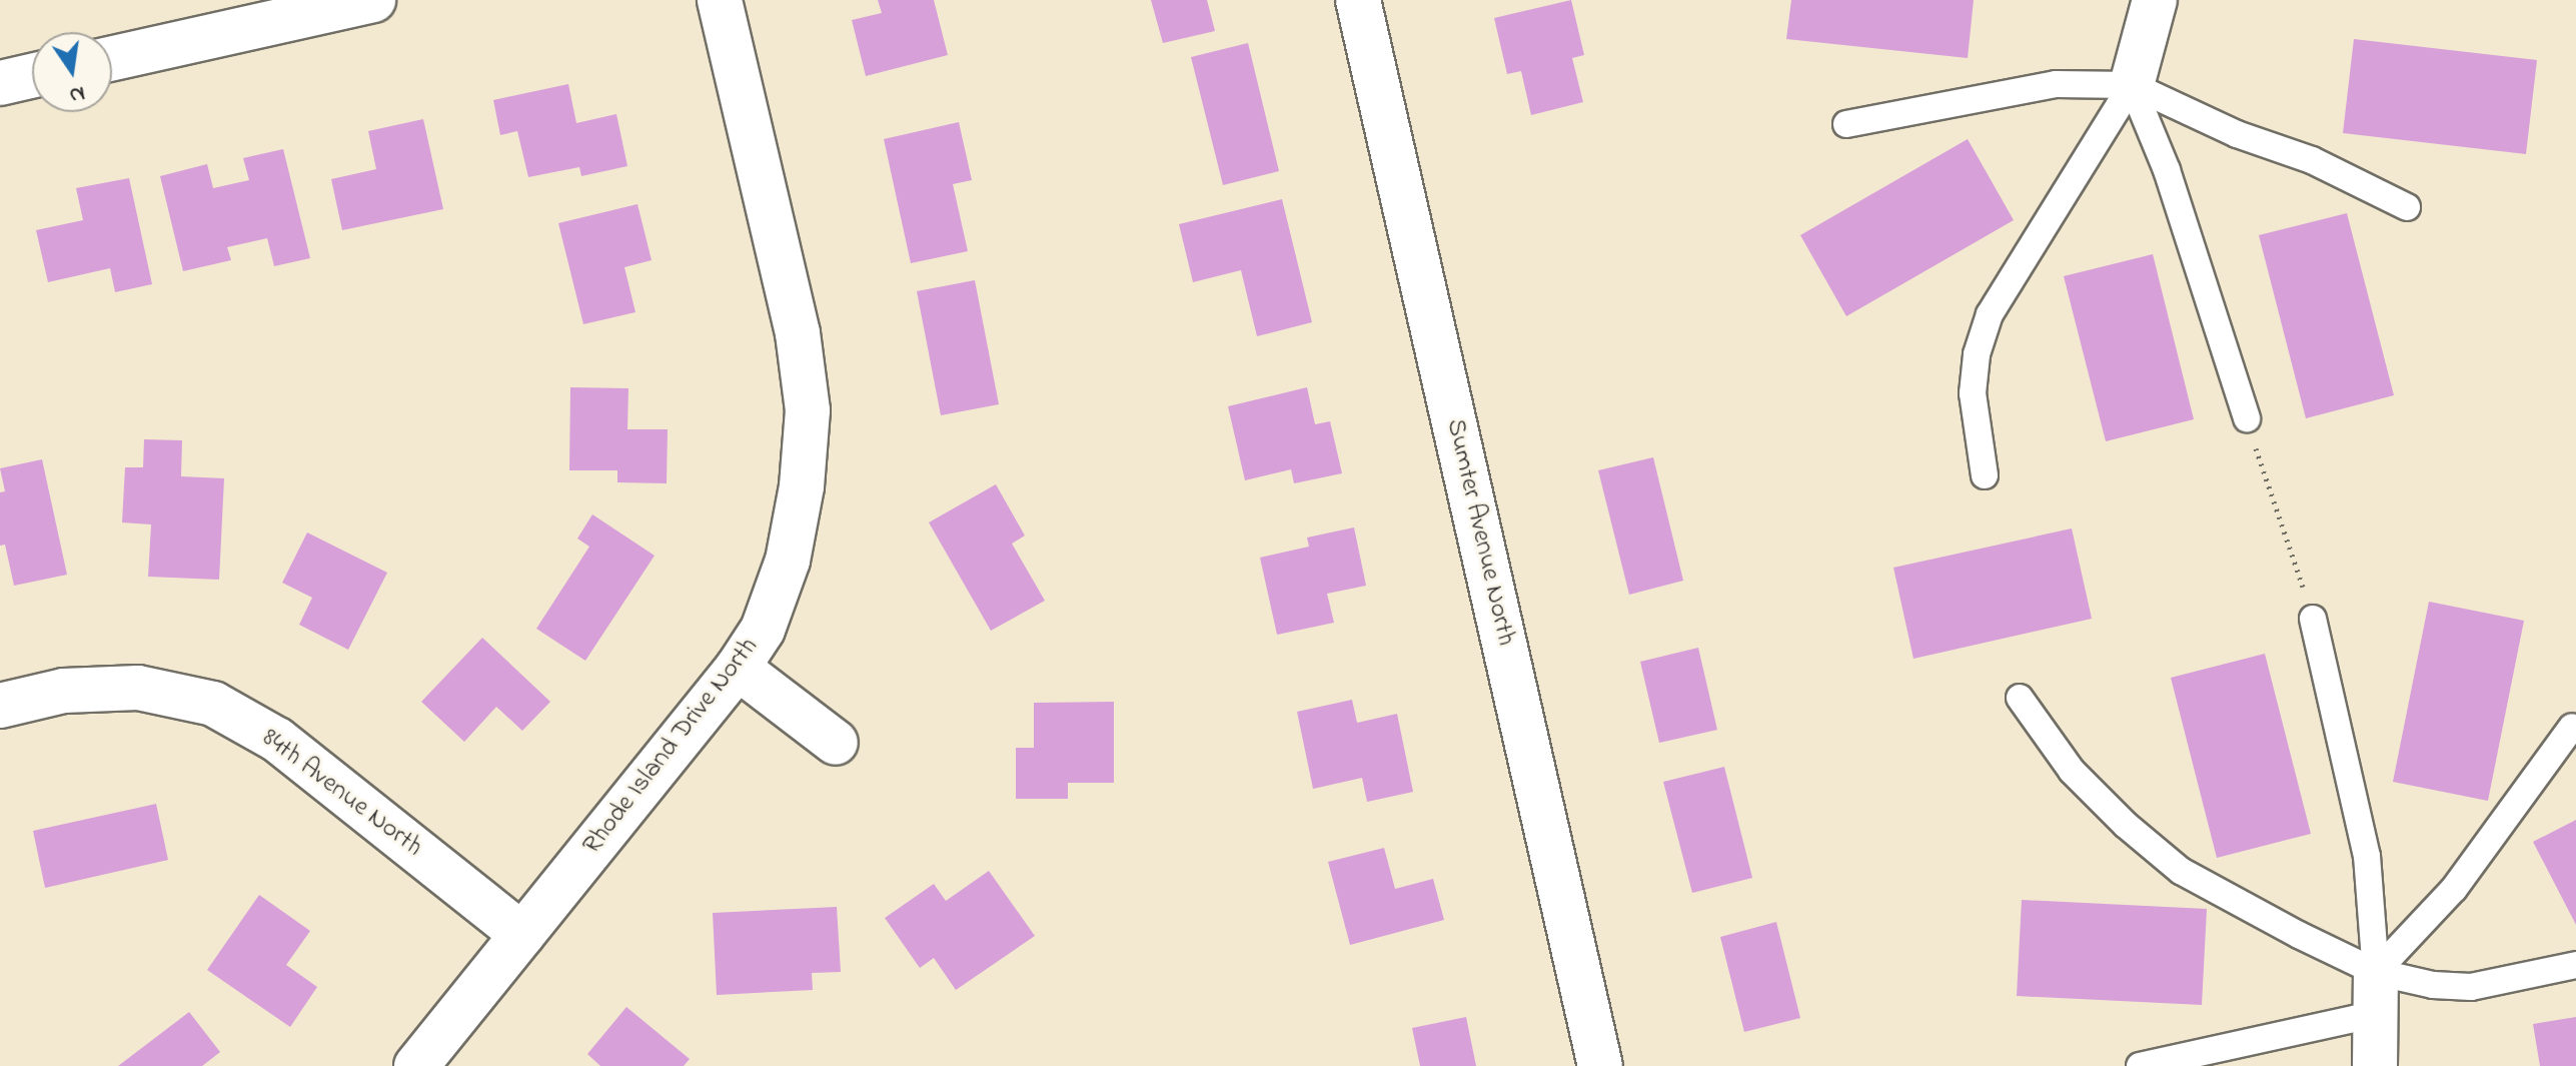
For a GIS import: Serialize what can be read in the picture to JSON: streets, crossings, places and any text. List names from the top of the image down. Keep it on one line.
{"streets":{"street":["Sumter Avenue North","Rhode Island Drive North","84th Avenue North"]},"crossings":[["Rhode Island Drive North","84th Avenue North"]],"north":"bottom"}
